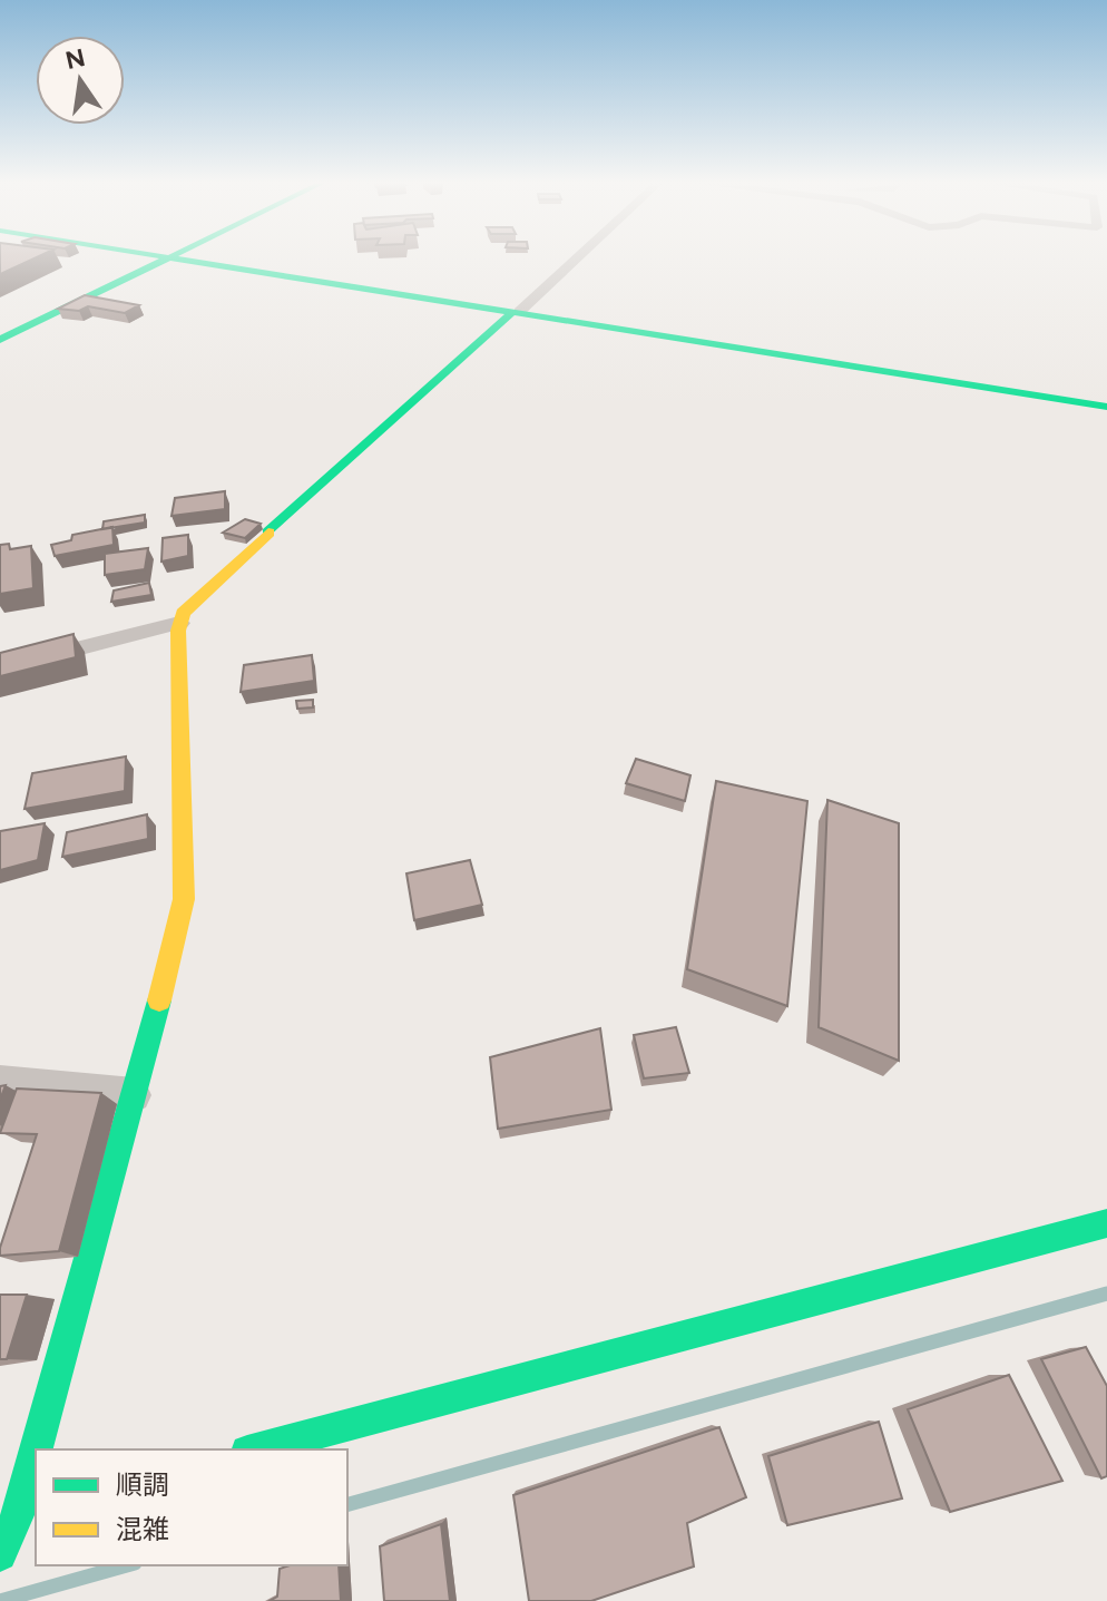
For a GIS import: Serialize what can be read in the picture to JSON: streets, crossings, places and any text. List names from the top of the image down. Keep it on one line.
{"legend":["順調","混雑"],"north":"top"}
